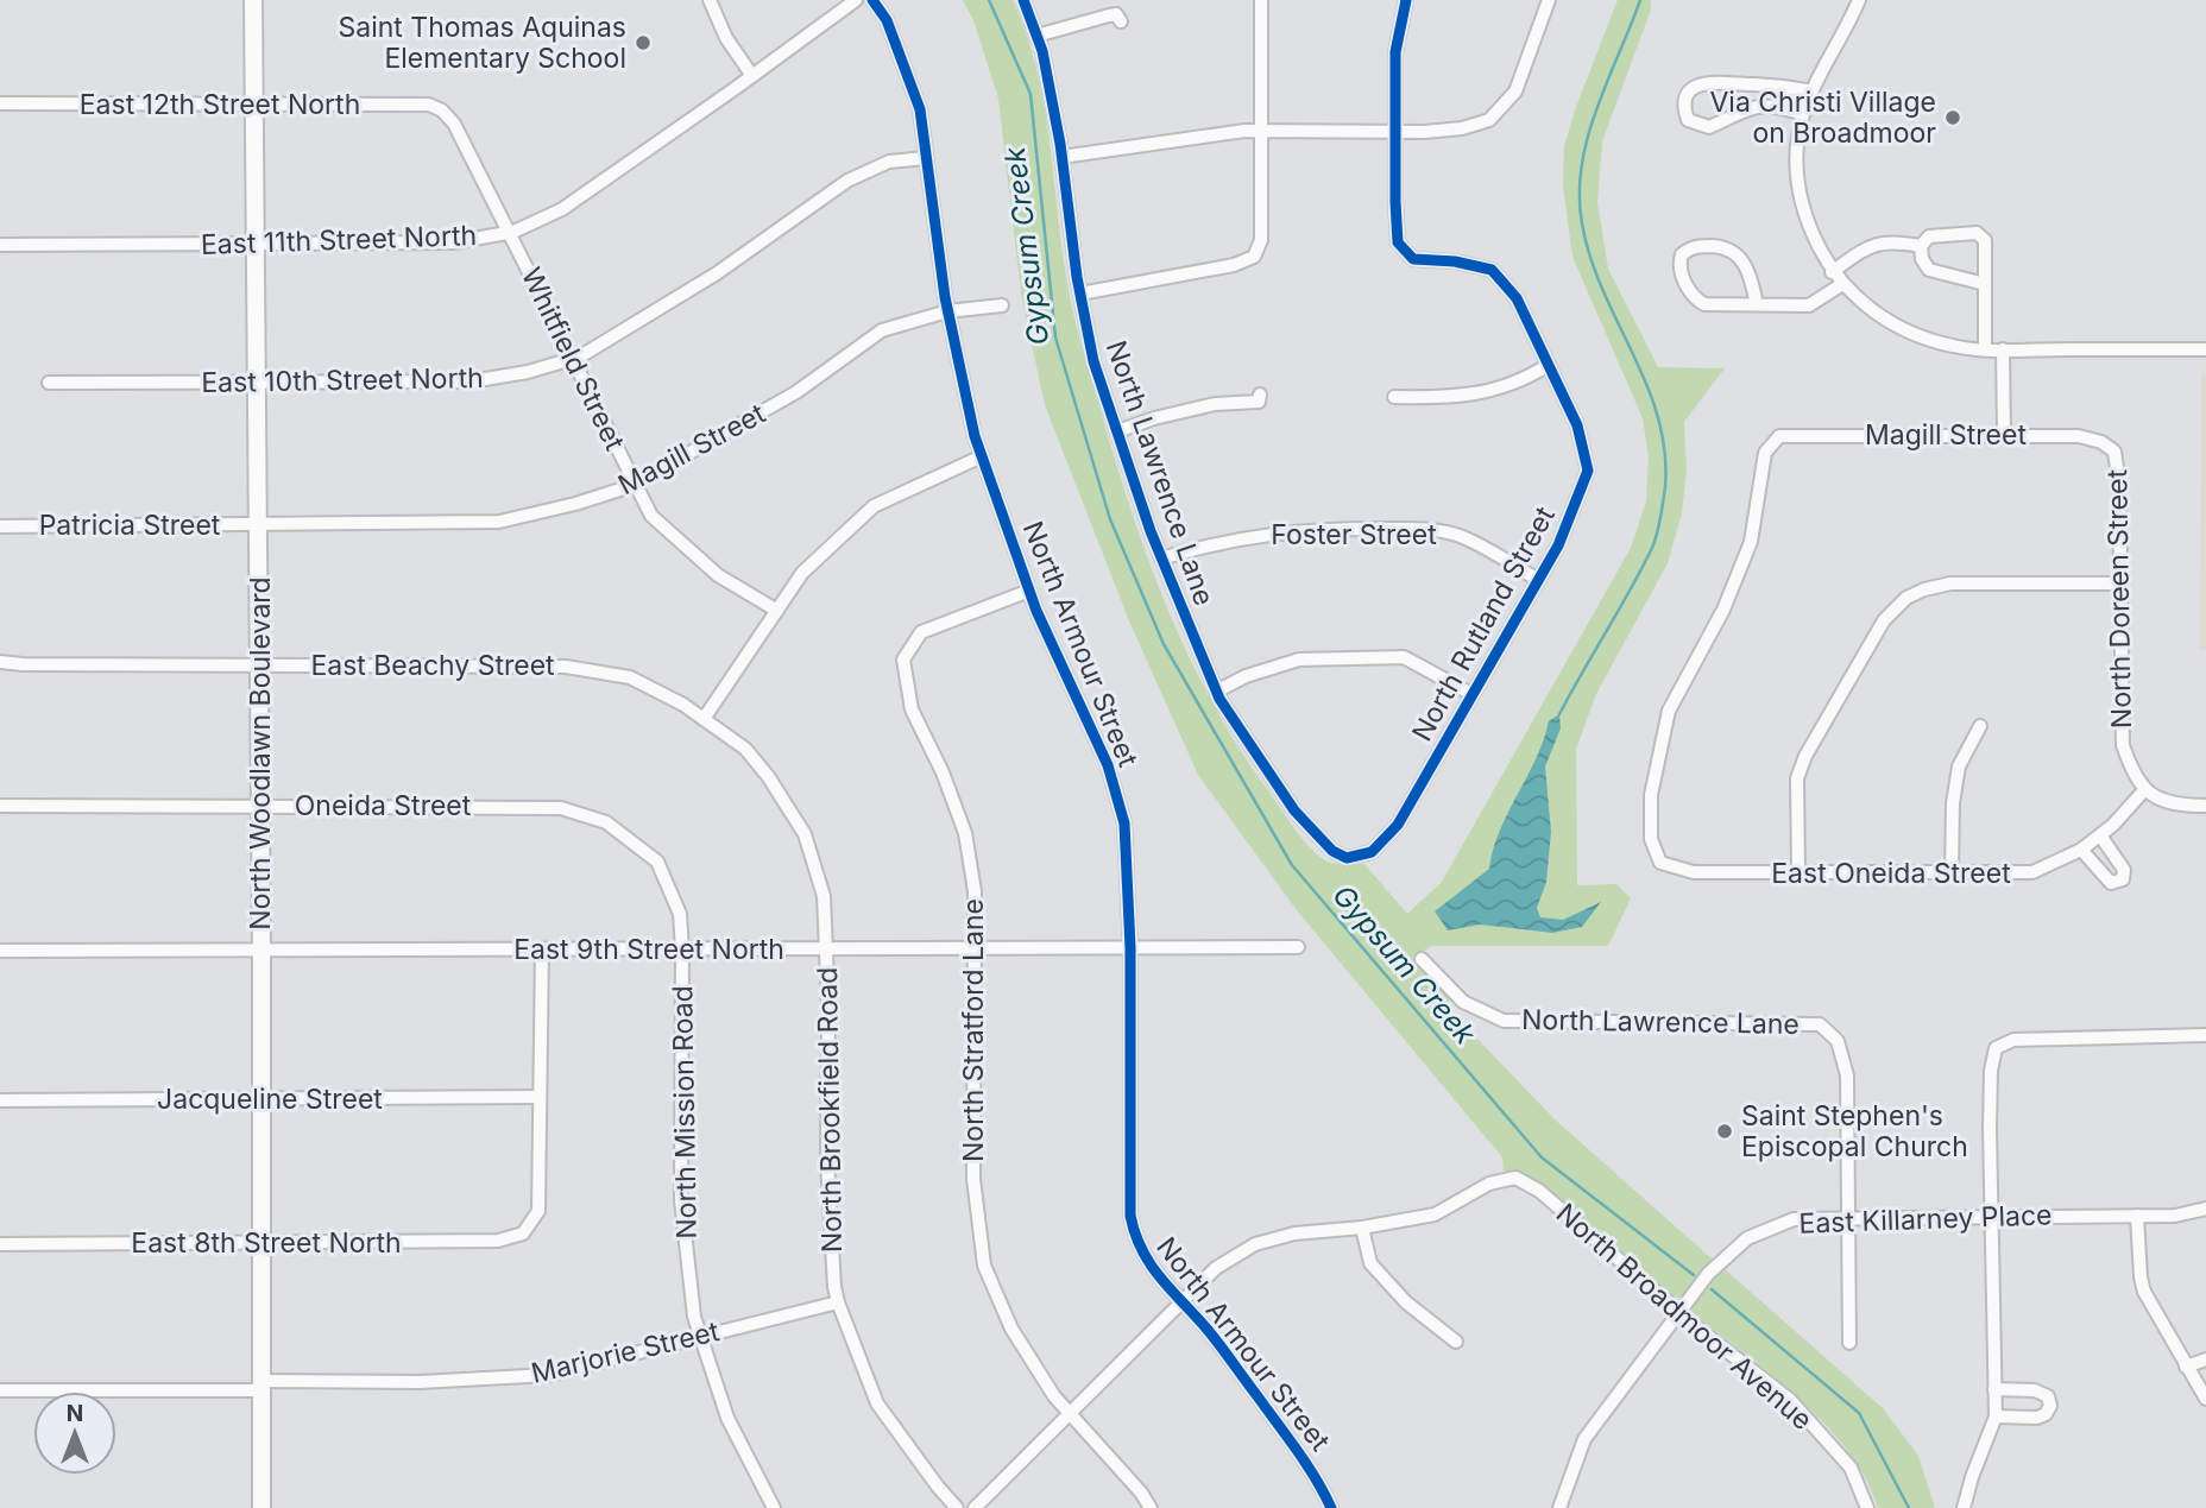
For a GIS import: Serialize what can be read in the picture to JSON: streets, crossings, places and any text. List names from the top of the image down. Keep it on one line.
{"streets":{"main road":["North Woodlawn Boulevard"],"street":["East 12th Street North","East 11th Street North","Whitfield Street","East 10th Street North","Magill Street","North Lawrence Lane","Patricia Street","Foster Street","North Doreen Street","North Rutland Street","North Armour Street","East Beachy Street","Oneida Street","East Oneida Street","East 9th Street North","North Stratford Lane","Jacqueline Street","North Brookfield Road","North Mission Road","East Killarney Place","East 8th Street North","North Broadmoor Avenue","Marjorie Street"]},"crossings":[["East 12th Street North","Whitfield Street"],["East 12th Street North","North Woodlawn Boulevard"],["East 11th Street North","Whitfield Street"],["East 11th Street North","North Woodlawn Boulevard"],["Whitfield Street","East 10th Street North"],["Whitfield Street","Magill Street"],["East 10th Street North","North Armour Street"],["East 10th Street North","North Woodlawn Boulevard"],["Magill Street","Patricia Street"],["Magill Street","North Doreen Street"],["Magill Street","North Armour Street"],["Magill Street","North Woodlawn Boulevard"],["Magill Street","East Oneida Street"],["North Lawrence Lane","Foster Street"],["North Lawrence Lane","North Rutland Street"],["North Lawrence Lane","East Killarney Place"],["Patricia Street","North Woodlawn Boulevard"],["Foster Street","North Rutland Street"],["North Doreen Street","East Oneida Street"],["North Armour Street","East 9th Street North"],["North Armour Street","North Stratford Lane"],["East Beachy Street","North Woodlawn Boulevard"],["East Beachy Street","North Brookfield Road"],["North Woodlawn Boulevard","Oneida Street"],["North Woodlawn Boulevard","East 9th Street North"],["North Woodlawn Boulevard","Jacqueline Street"],["North Woodlawn Boulevard","East 8th Street North"],["North Woodlawn Boulevard","Marjorie Street"],["Oneida Street","East 9th Street North"],["Oneida Street","North Mission Road"],["East 9th Street North","North Stratford Lane"],["East 9th Street North","North Brookfield Road"],["East 9th Street North","North Mission Road"],["Jacqueline Street","East 8th Street North"],["North Brookfield Road","Marjorie Street"],["North Mission Road","Marjorie Street"],["East Killarney Place","North Broadmoor Avenue"]],"water":["Gypsum Creek"],"places":["Saint Thomas Aquinas Elementary School","Via Christi Village on Broadmoor","Saint Stephen's Episcopal Church"],"north":"top"}
